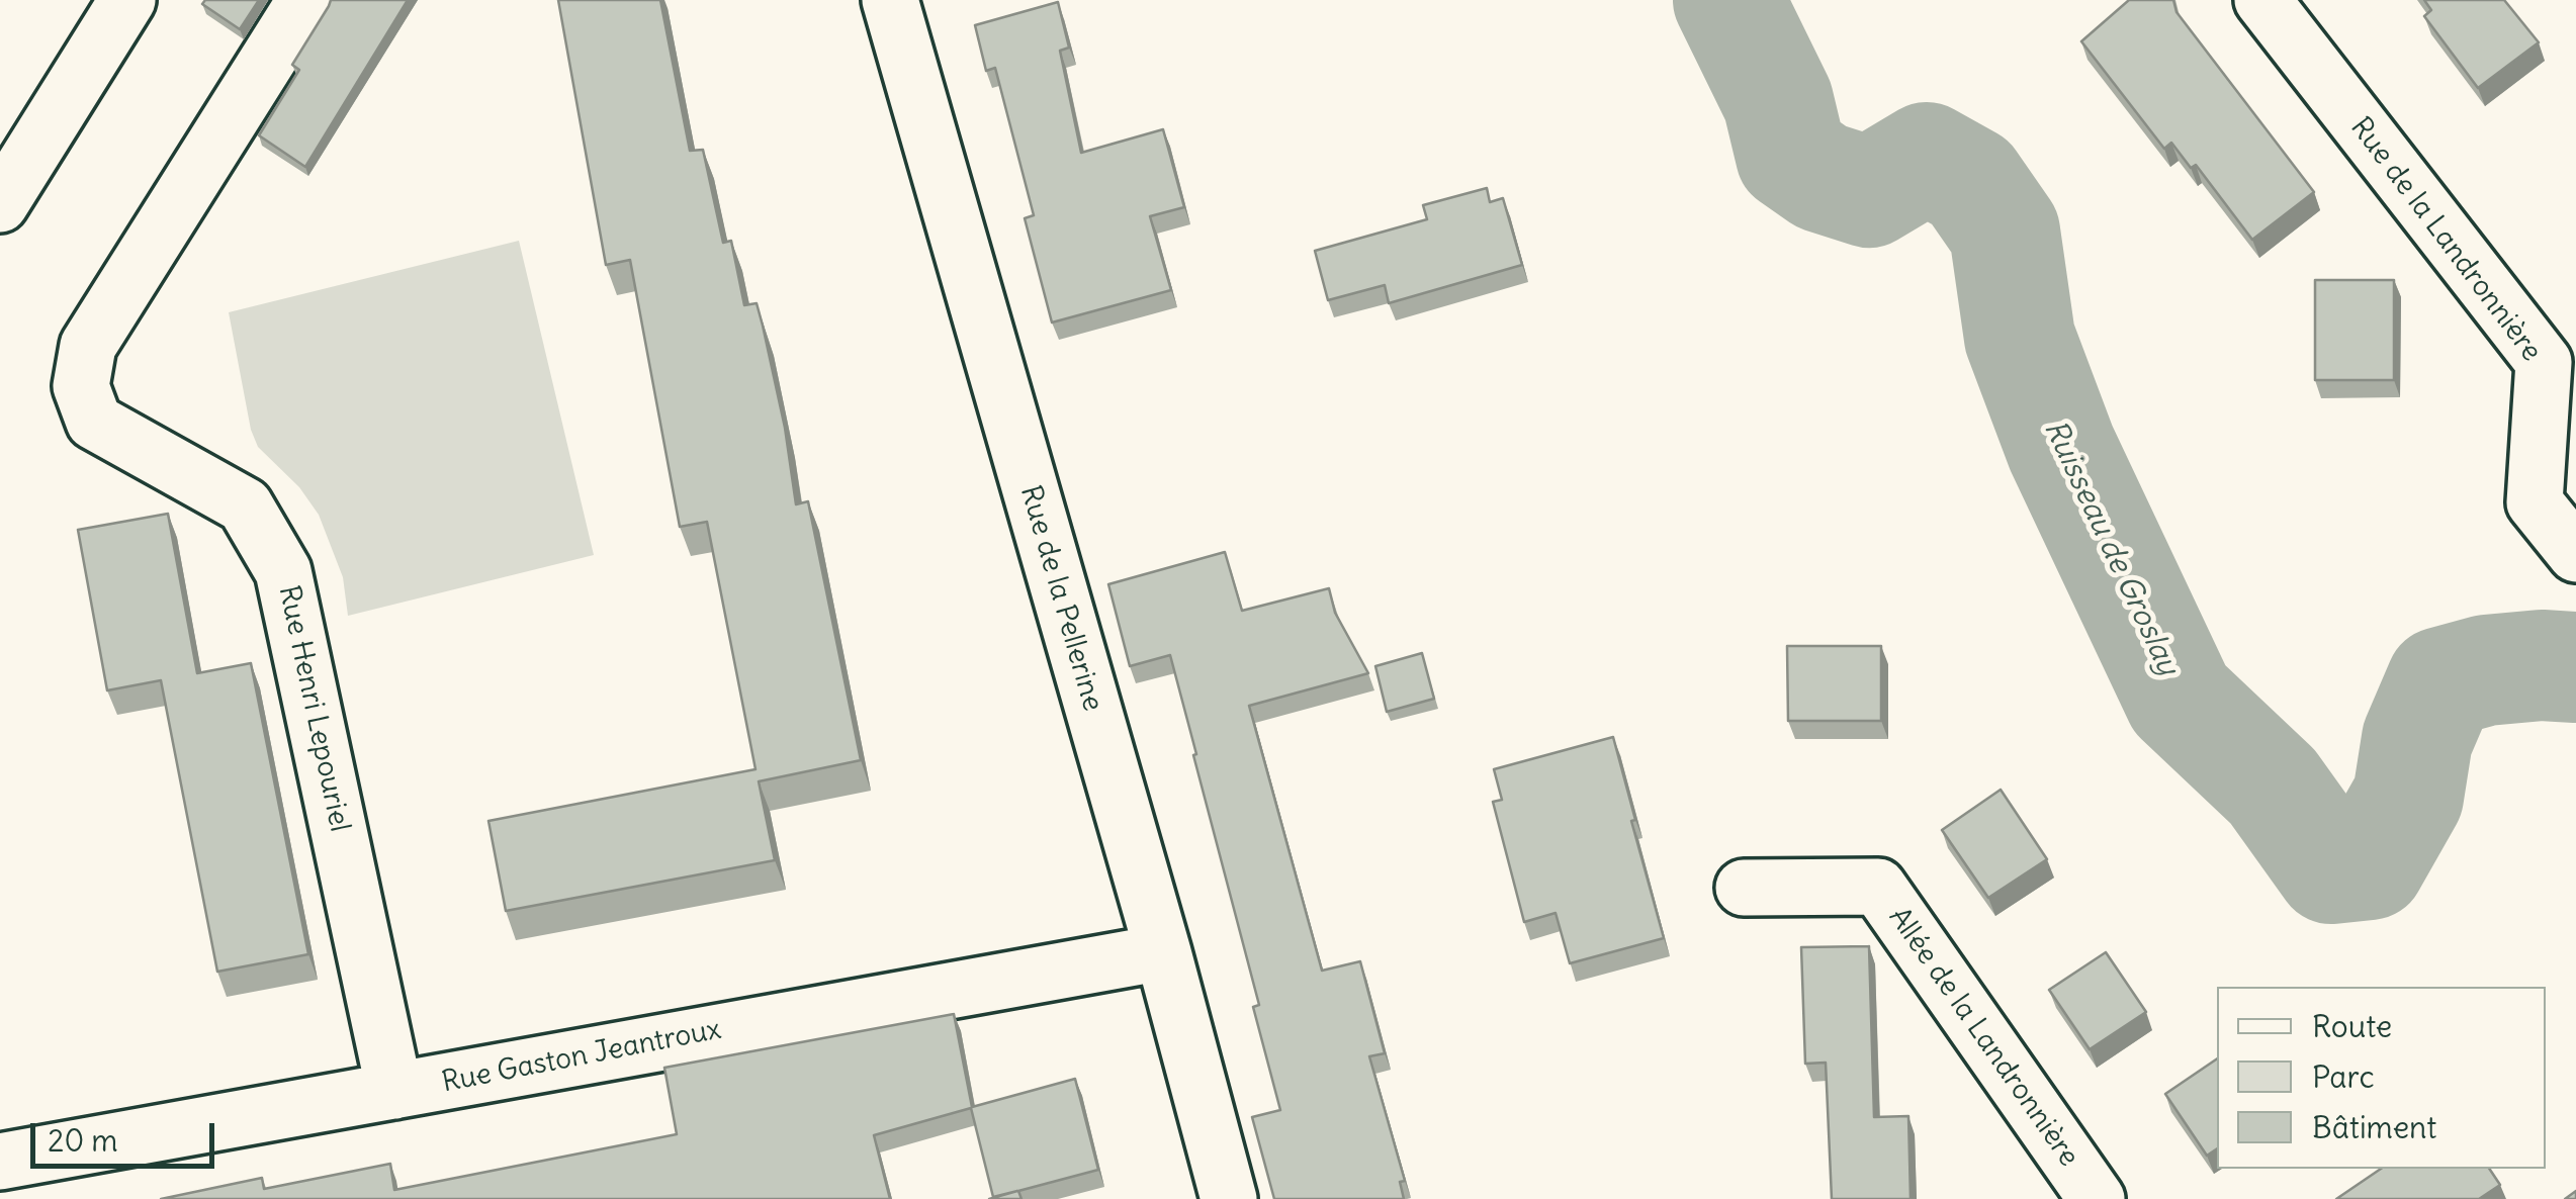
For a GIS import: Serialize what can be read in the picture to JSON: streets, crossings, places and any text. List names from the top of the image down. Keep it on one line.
{"streets":{"street":["Rue de la Landronnière","Rue de la Pellerine","Rue Henri Lepouriel","Allée de la Landronnière","Rue Gaston Jeantroux"]},"crossings":[["Rue de la Pellerine","Rue Gaston Jeantroux"],["Rue Henri Lepouriel","Rue Gaston Jeantroux"]],"water":["Ruisseau de Groslay"],"legend":["Route","Parc","Bâtiment"],"scale_bar":"20 m"}
